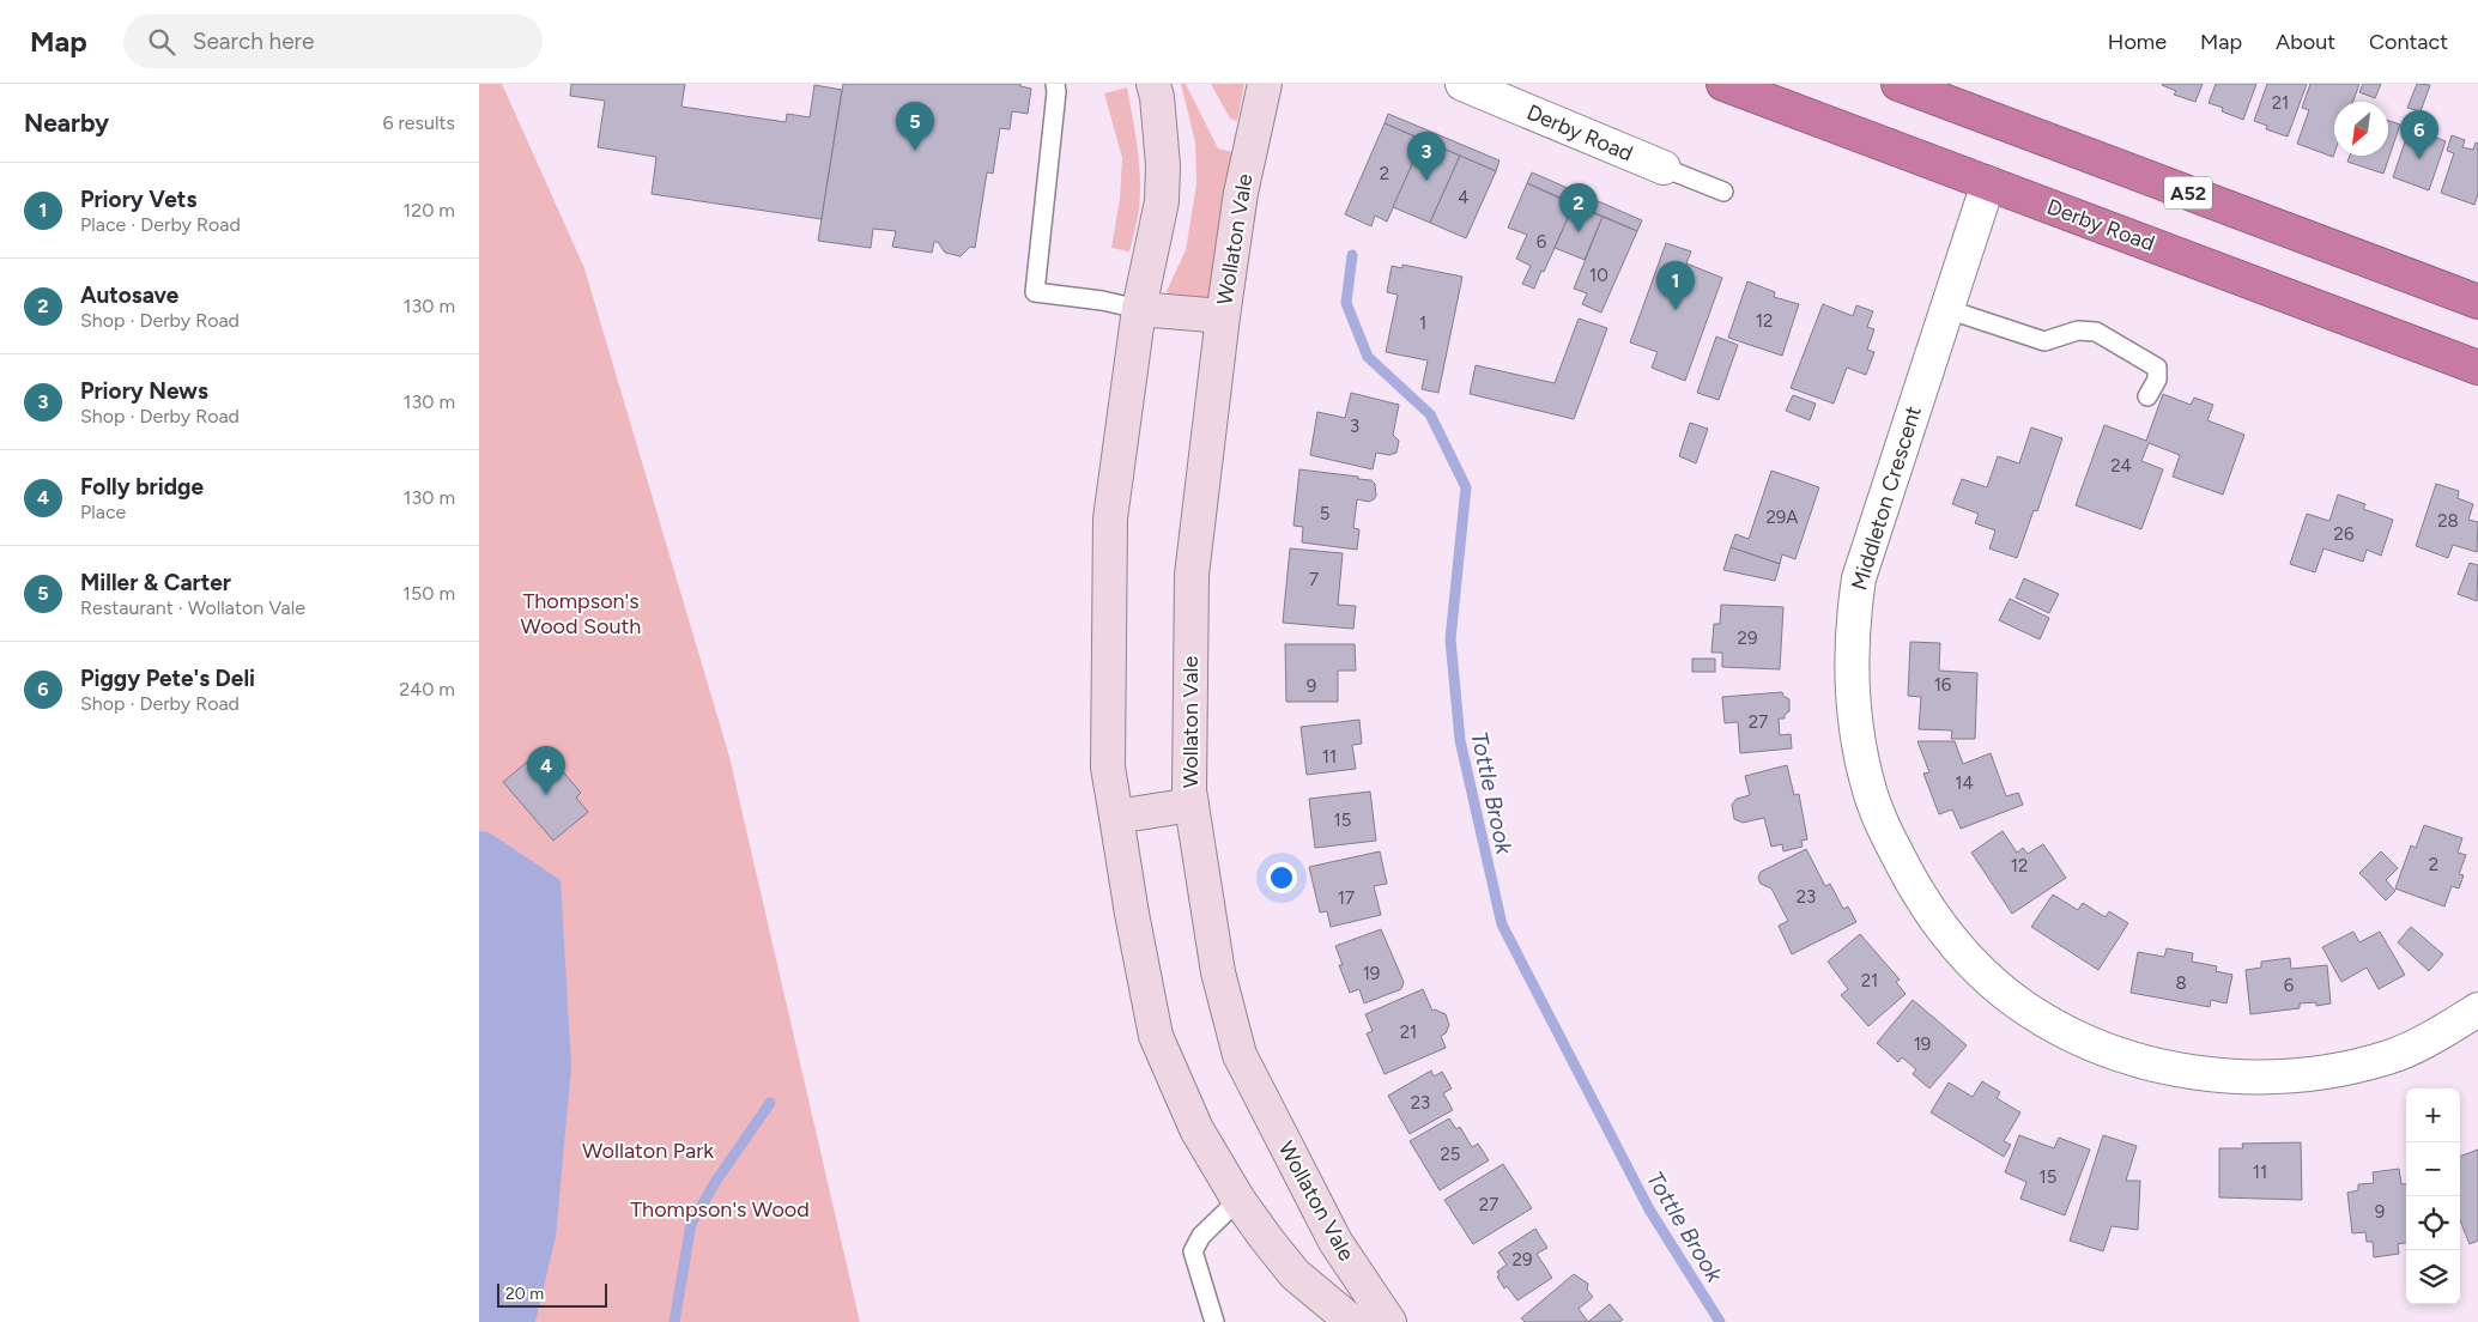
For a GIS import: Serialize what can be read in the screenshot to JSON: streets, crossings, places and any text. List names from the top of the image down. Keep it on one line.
{"streets":{"highway":["Derby Road","A52"],"street":["Wollaton Vale","Middleton Crescent"]},"crossings":[["Derby Road","Middleton Crescent"]],"water":["Tottle Brook"],"parks":["Thompson's Wood South","Wollaton Park","Thompson's Wood"],"house_numbers":["21","2","4","6","10","12","1","3","24","5","29A","28","26","7","29","16","9","27","11","14","15","2","12","23","17","19","21","8","6","21","19","23","25","11","15","27","9","29"],"scale_bar":"20 m","north":"bottom left","page":{"header":"Map","search":"Search here","nav":["Home","Map","About","Contact"],"heading":["Nearby","6 results"],"pins":["5","6","3","2","1","4"],"list":[{"mark":"1","name":"Priory Vets","note":"Place · Derby Road","value":"120 m"},{"mark":"2","name":"Autosave","note":"Shop · Derby Road","value":"130 m"},{"mark":"3","name":"Priory News","note":"Shop · Derby Road","value":"130 m"},{"mark":"4","name":"Folly bridge","note":"Place","value":"130 m"},{"mark":"5","name":"Miller & Carter","note":"Restaurant · Wollaton Vale","value":"150 m"},{"mark":"6","name":"Piggy Pete's Deli","note":"Shop · Derby Road","value":"240 m"}],"map_buttons":["+","−"],"scale":"20 m"}}
